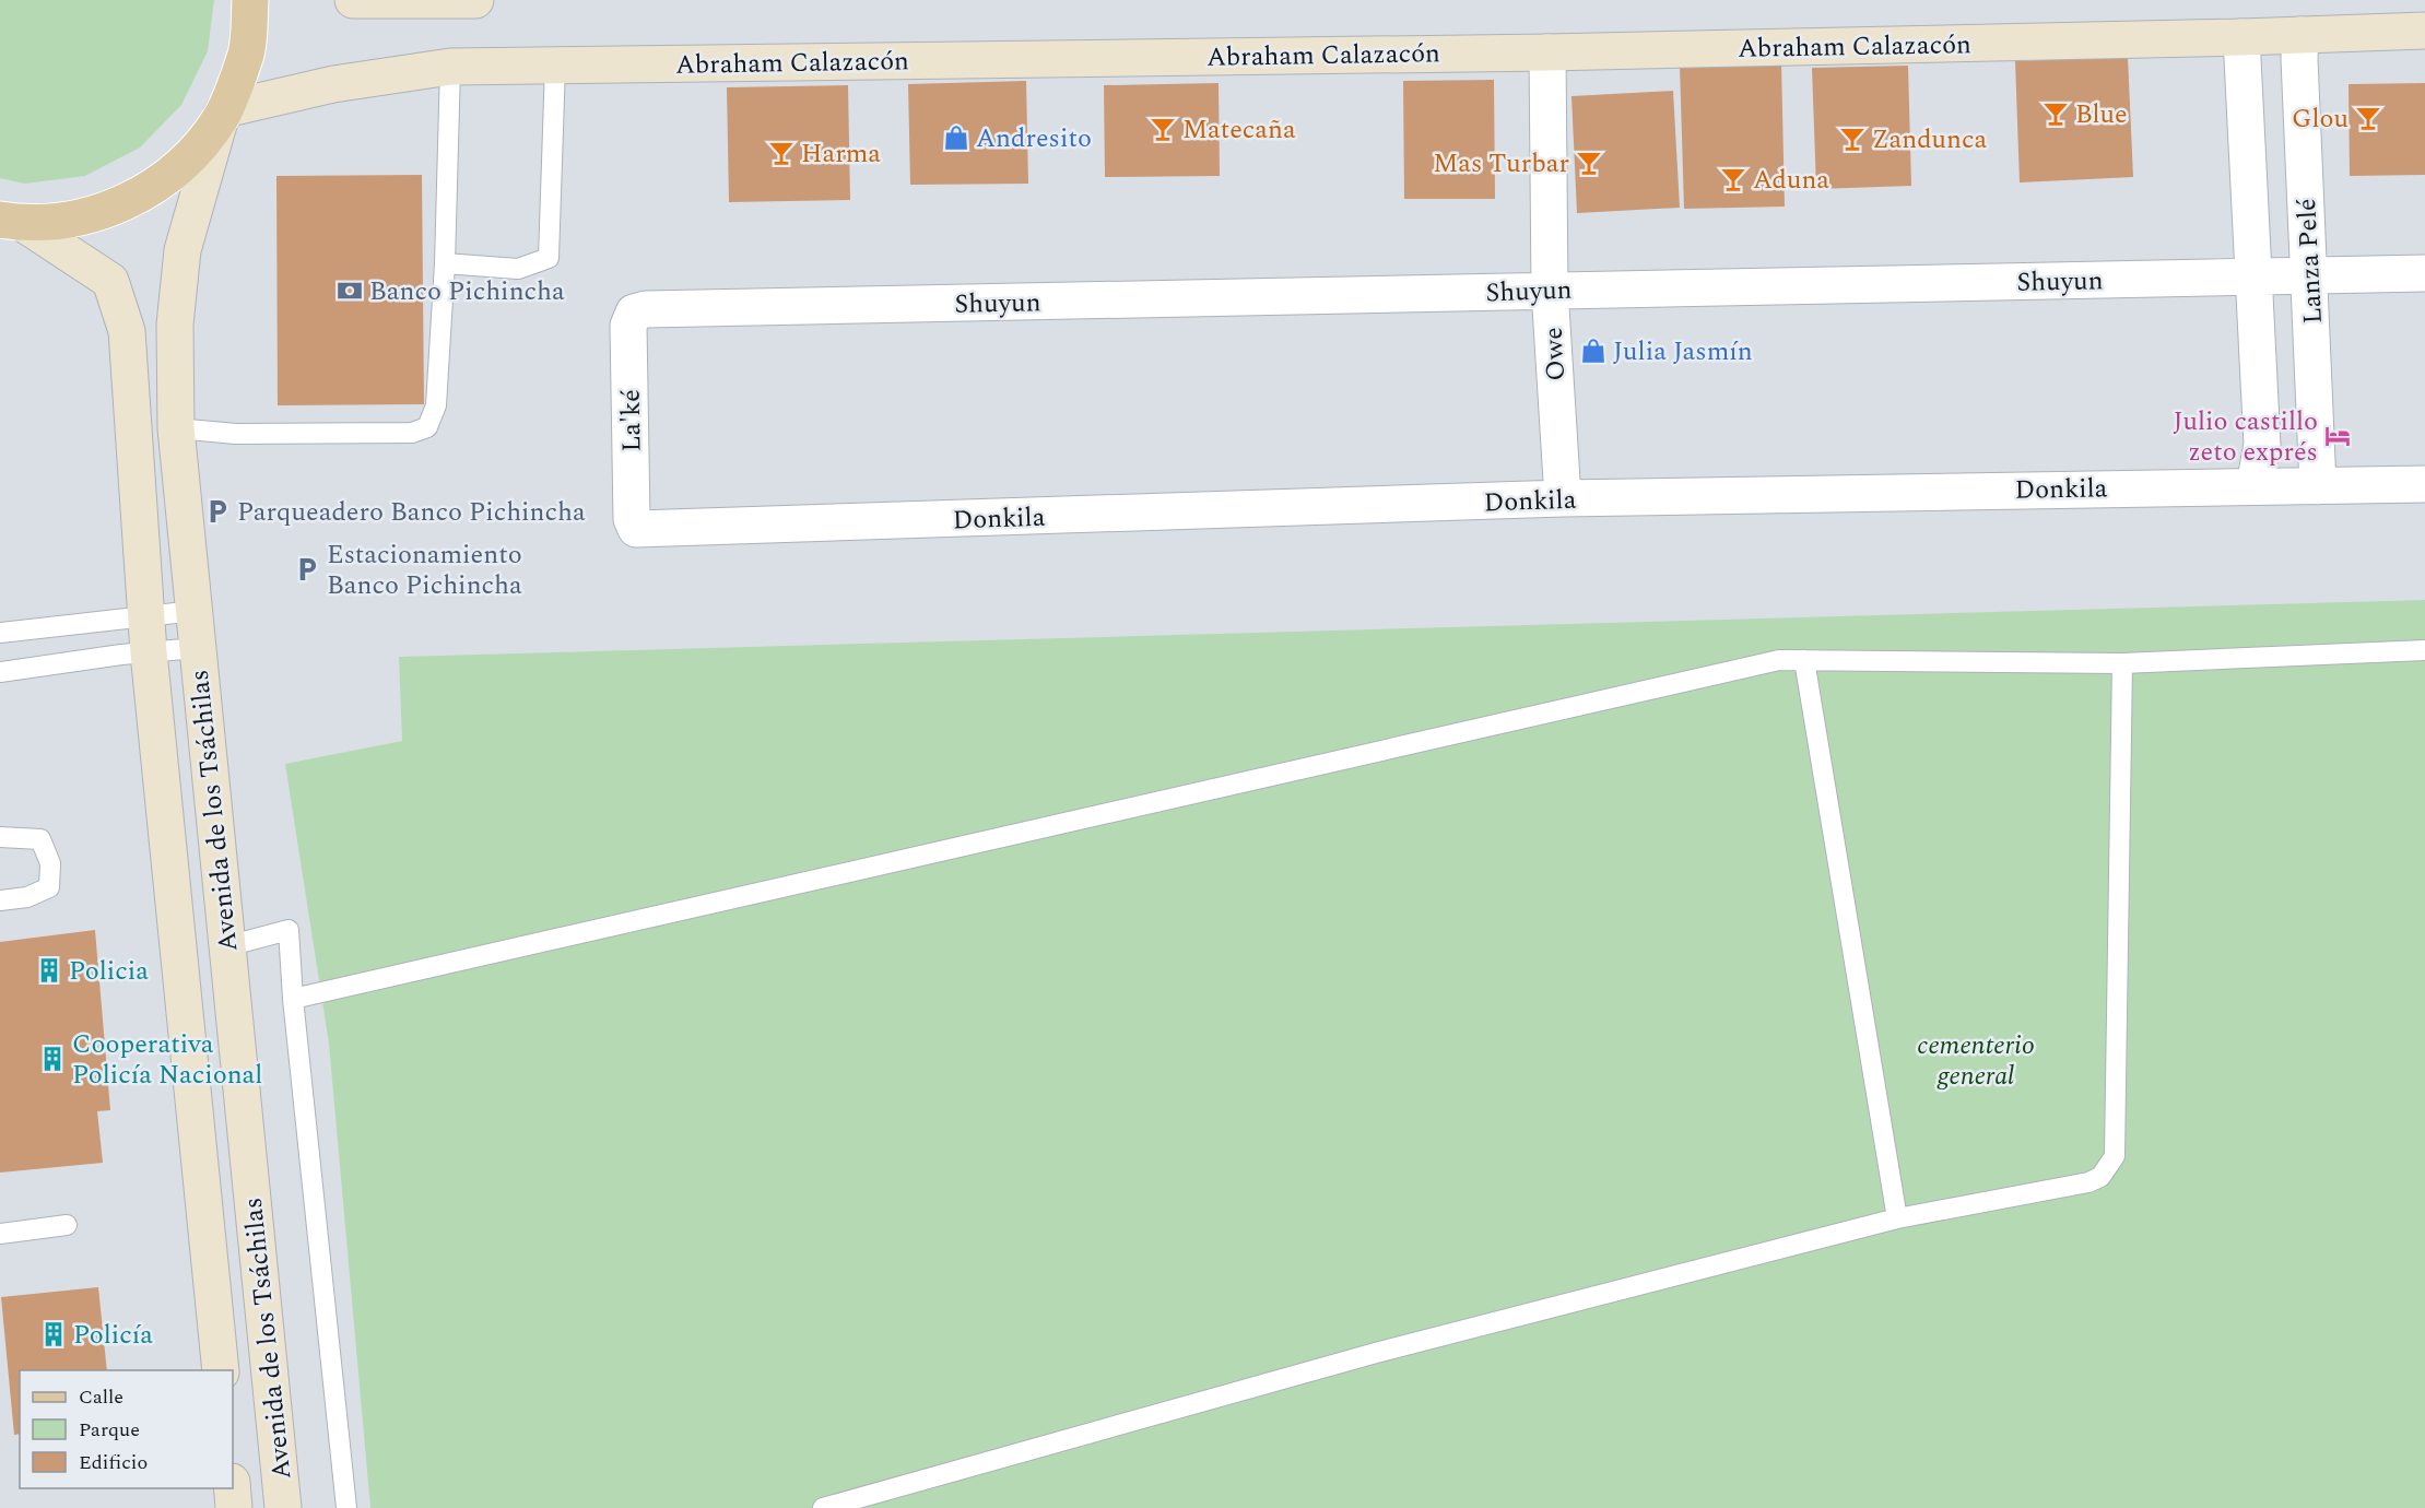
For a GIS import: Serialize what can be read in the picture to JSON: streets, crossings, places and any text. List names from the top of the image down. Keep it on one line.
{"streets":{"main road":["Abraham Calazacón","Avenida de los Tsáchilas"],"street":["Lanza Pelé","Shuyun","Owe","La'ké","Donkila"]},"crossings":[["Abraham Calazacón","Lanza Pelé"],["Abraham Calazacón","Owe"],["Abraham Calazacón","Avenida de los Tsáchilas"],["Lanza Pelé","Shuyun"],["Lanza Pelé","Donkila"],["Shuyun","Owe"],["Shuyun","La'ké"],["Owe","Donkila"],["La'ké","Donkila"]],"parks":["cementerio general"],"places":{"bar":["Blue","Glou","Matecaña","Zandunca","Harma","Mas Turbar","Aduna"],"shop":["Andresito","Julia Jasmín"],"bank":["Banco Pichincha"],"hotel":["Julio castillo zeto exprés"],"parking":["Parqueadero Banco Pichincha","Estacionamiento Banco Pichincha"],"building":["Policia","Cooperativa Policía Nacional","Policía"]},"legend":["Calle","Parque","Edificio"]}
